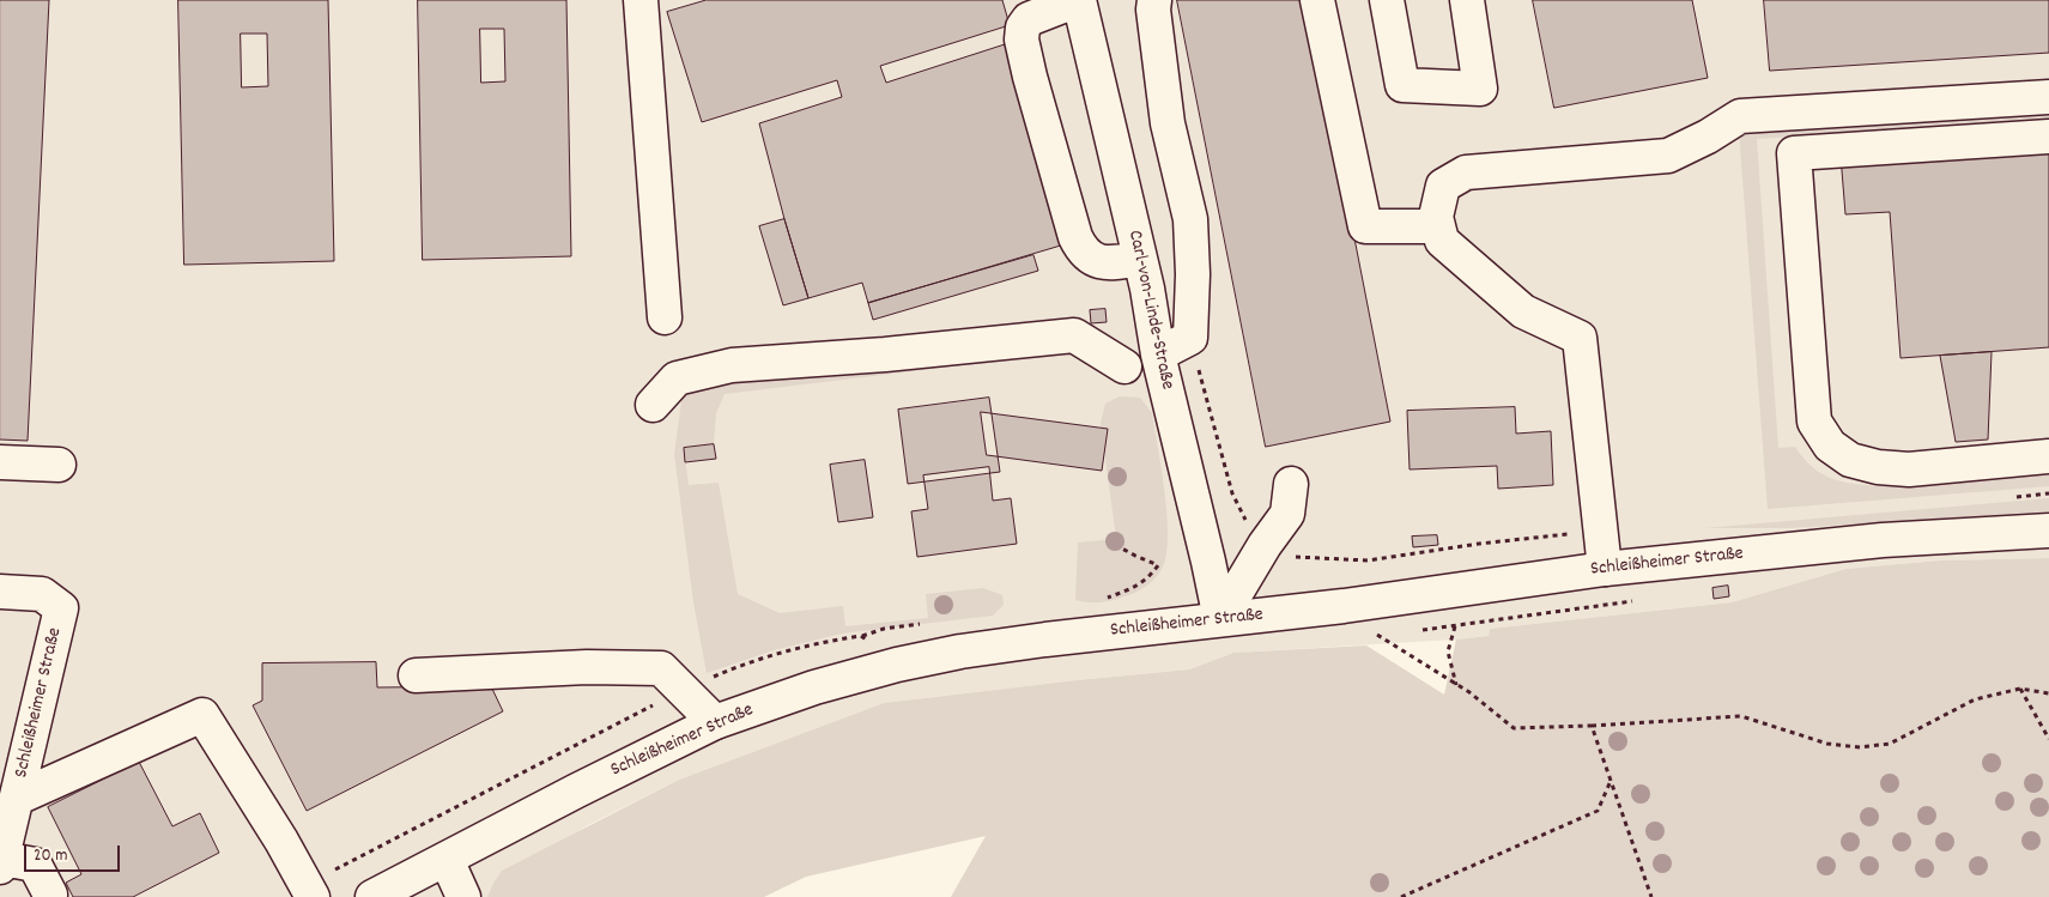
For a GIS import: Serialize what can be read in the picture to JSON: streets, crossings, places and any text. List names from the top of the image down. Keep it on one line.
{"streets":{"main road":["Carl-von-Linde-Straße","Schleißheimer Straße"]},"crossings":[["Carl-von-Linde-Straße","Schleißheimer Straße"]],"scale_bar":"20 m"}
